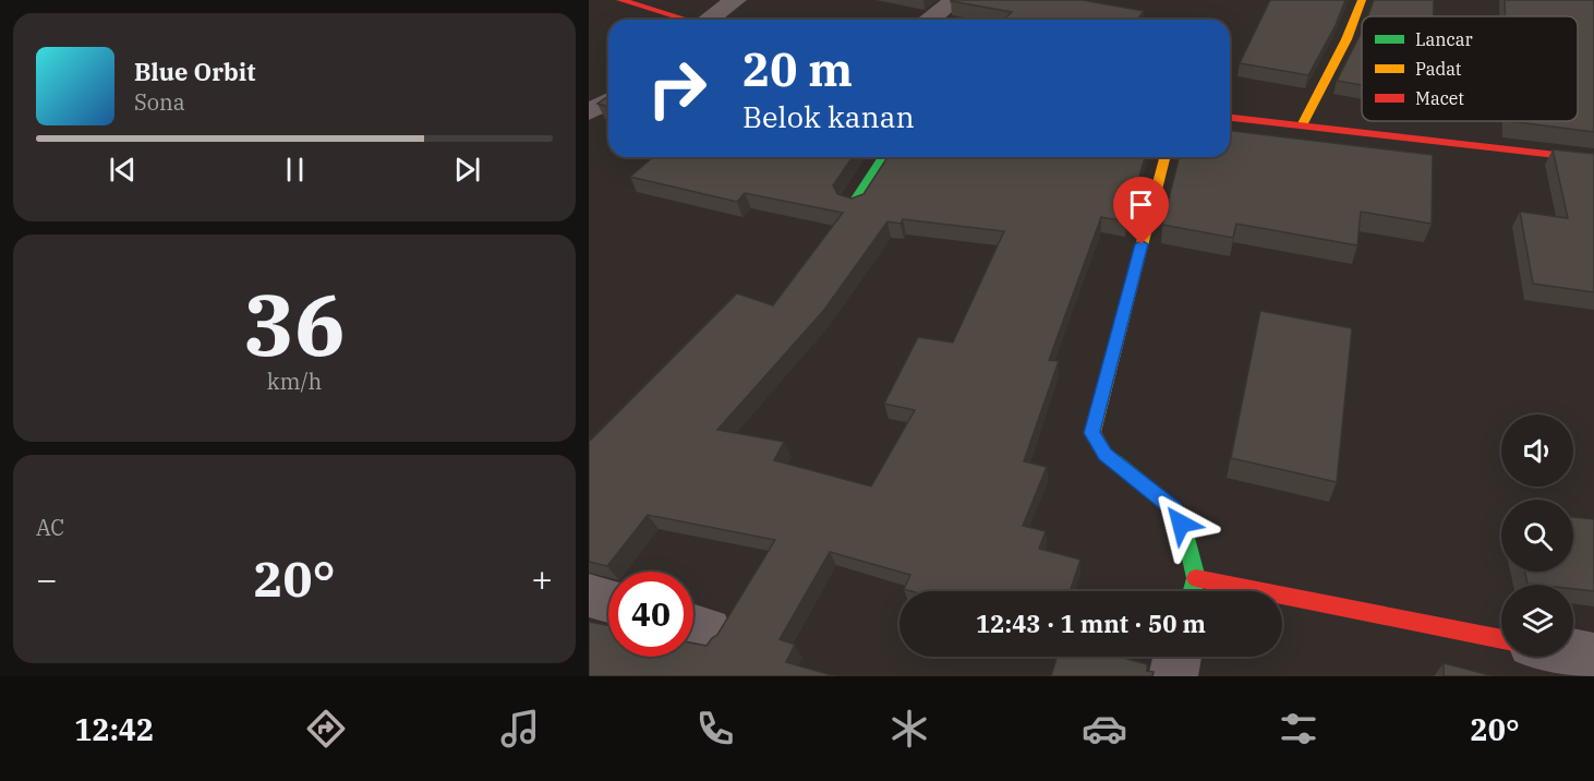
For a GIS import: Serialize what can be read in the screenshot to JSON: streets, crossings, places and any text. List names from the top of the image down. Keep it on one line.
{"legend":["Lancar","Padat","Macet"],"page":{"turn":["20 m","Belok kanan"],"song":["Blue Orbit","Sona"],"tile":[["36","km/h"],"AC"],"heat":["−","20°","+"],"limit":"40","trip":"12:43 · 1 mnt · 50 m","tabs":["12:42","20°"]}}
